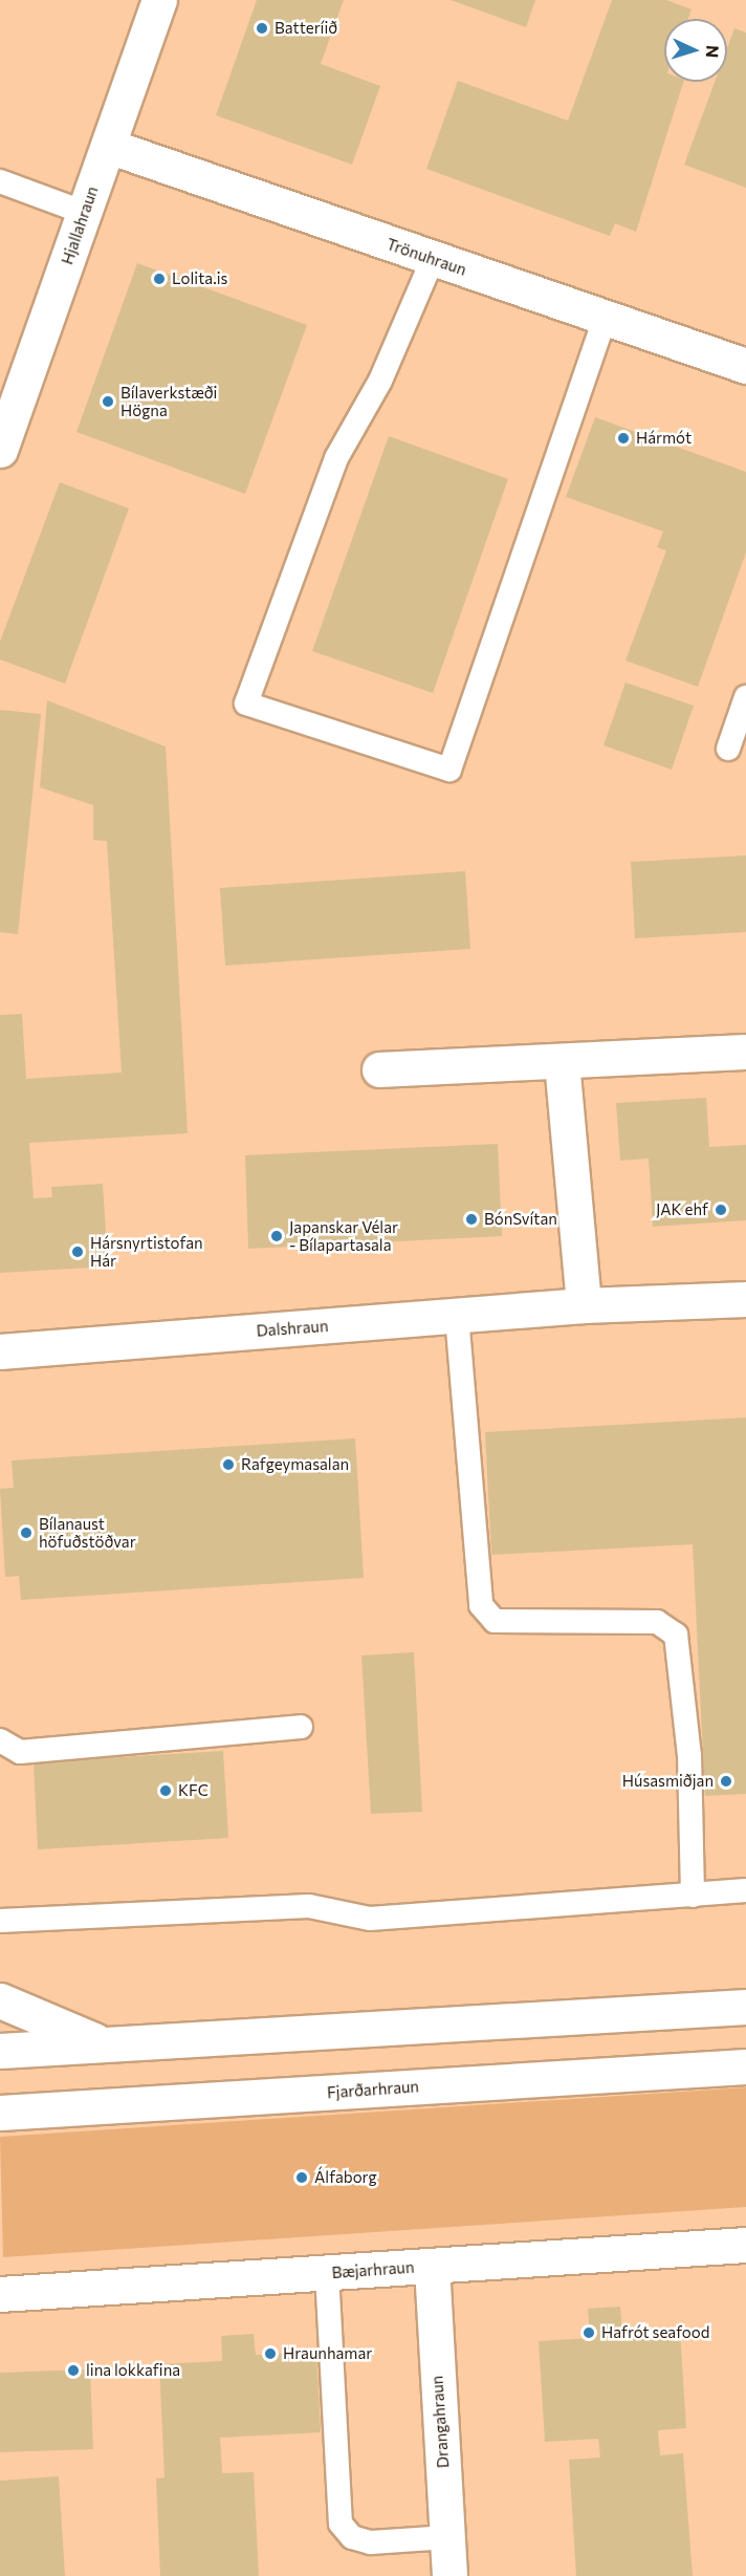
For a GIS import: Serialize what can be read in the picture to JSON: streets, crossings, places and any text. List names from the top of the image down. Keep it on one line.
{"streets":{"street":["Hjallahraun","Trönuhraun","Dalshraun","Fjarðarhraun","Bæjarhraun","Drangahraun"]},"crossings":[["Hjallahraun","Trönuhraun"],["Bæjarhraun","Drangahraun"]],"places":["Batteríið","Lolita.is","Bílaverkstæði Högna","Hármót","JAK ehf","BónSvítan","Japanskar Vélar - Bílapartasala","Hársnyrtistofan Hár","Rafgeymasalan","Bílanaust höfuðstöðvar","Húsasmiðjan","KFC","Álfaborg","Hafrót seafood","Hraunhamar","lina lokkafina"],"north":"right"}
